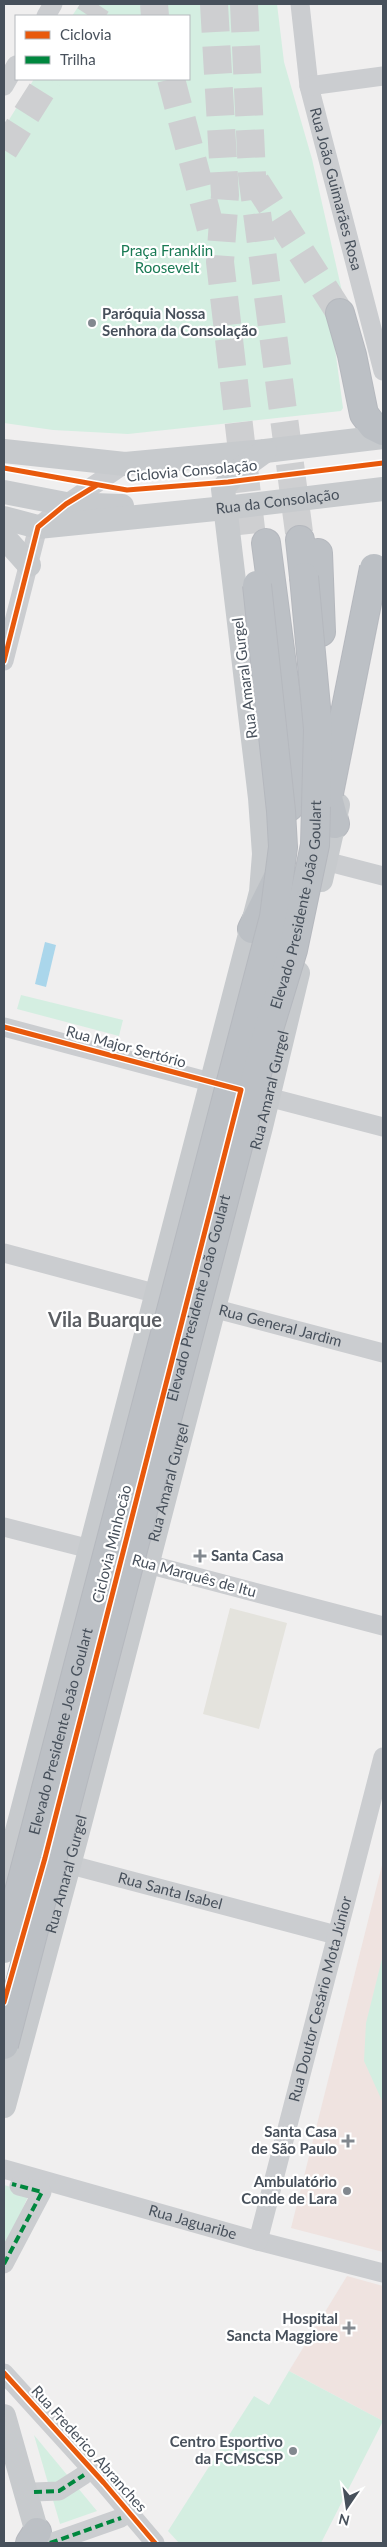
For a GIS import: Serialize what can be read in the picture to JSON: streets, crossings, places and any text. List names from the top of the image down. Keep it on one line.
{"streets":{"highway":["Elevado Presidente João Goulart"],"main road":["Rua da Consolação","Rua Amaral Gurgel"],"street":["Rua João Guimarães Rosa","Rua Major Sertório","Rua General Jardim","Rua Marquês de Itu","Rua Santa Isabel","Rua Doutor Cesário Mota Júnior","Rua Jaguaribe","Rua Frederico Abranches"],"cycle path":["Ciclovia Consolação","Ciclovia Minhocão"]},"crossings":[["Rua da Consolação","Rua Amaral Gurgel"],["Rua Amaral Gurgel","Elevado Presidente João Goulart"],["Rua Amaral Gurgel","Rua Major Sertório"],["Rua Amaral Gurgel","Rua General Jardim"],["Rua Amaral Gurgel","Rua Marquês de Itu"],["Rua Amaral Gurgel","Rua Santa Isabel"],["Rua Santa Isabel","Rua Doutor Cesário Mota Júnior"],["Rua Doutor Cesário Mota Júnior","Rua Jaguaribe"]],"districts":["Vila Buarque"],"parks":["Praça Franklin Roosevelt"],"places":{"other":["Paróquia Nossa Senhora da Consolação","Ambulatório Conde de Lara","Centro Esportivo da FCMSCSP"],"health":["Santa Casa","Santa Casa de São Paulo","Hospital Sancta Maggiore"]},"legend":["Ciclovia","Trilha"],"north":"bottom"}
